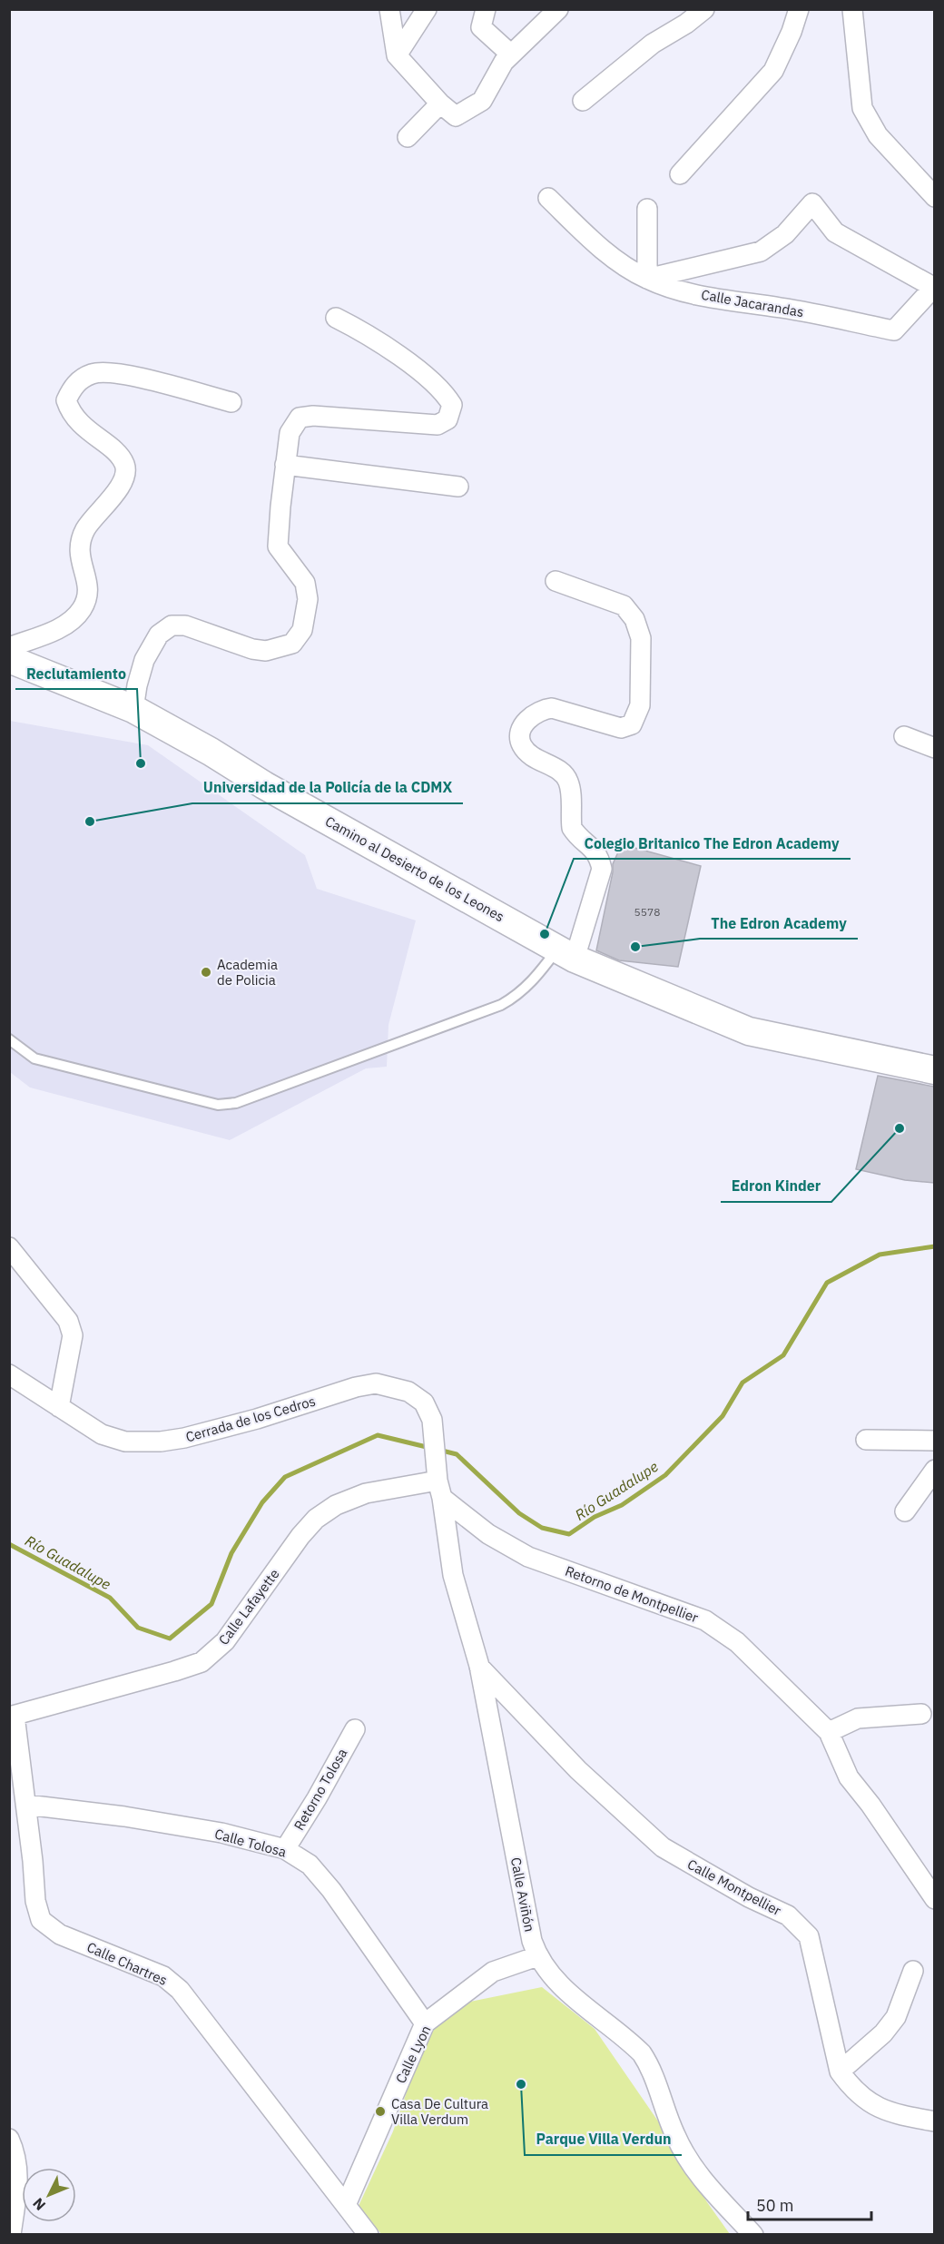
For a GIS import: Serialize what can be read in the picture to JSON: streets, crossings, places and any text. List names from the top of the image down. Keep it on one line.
{"streets":{"main road":["Camino al Desierto de los Leones"],"street":["Calle Jacarandas","Cerrada de los Cedros","Retorno de Montpellier","Calle Lafayette","Retorno Tolosa","Calle Tolosa","Calle Montpellier","Calle Aviñón","Calle Chartres","Calle Lyon"]},"crossings":[["Cerrada de los Cedros","Retorno de Montpellier"],["Cerrada de los Cedros","Calle Lafayette"],["Cerrada de los Cedros","Calle Aviñón"],["Retorno de Montpellier","Calle Lafayette"],["Retorno de Montpellier","Calle Aviñón"],["Calle Lafayette","Calle Aviñón"],["Calle Lafayette","Calle Chartres"],["Retorno Tolosa","Calle Tolosa"],["Calle Tolosa","Calle Chartres"],["Calle Tolosa","Calle Lyon"],["Calle Montpellier","Calle Aviñón"],["Calle Aviñón","Calle Lyon"],["Calle Chartres","Calle Lyon"]],"water":["Río Guadalupe"],"places":["Reclutamiento","Universidad de la Policía de la CDMX","Colegio Britanico The Edron Academy","The Edron Academy","Academia de Policia","Edron Kinder","Parque Villa Verdun","Casa De Cultura Villa Verdum"],"house_numbers":["5578"],"scale_bar":"50 m","north":"bottom left"}
